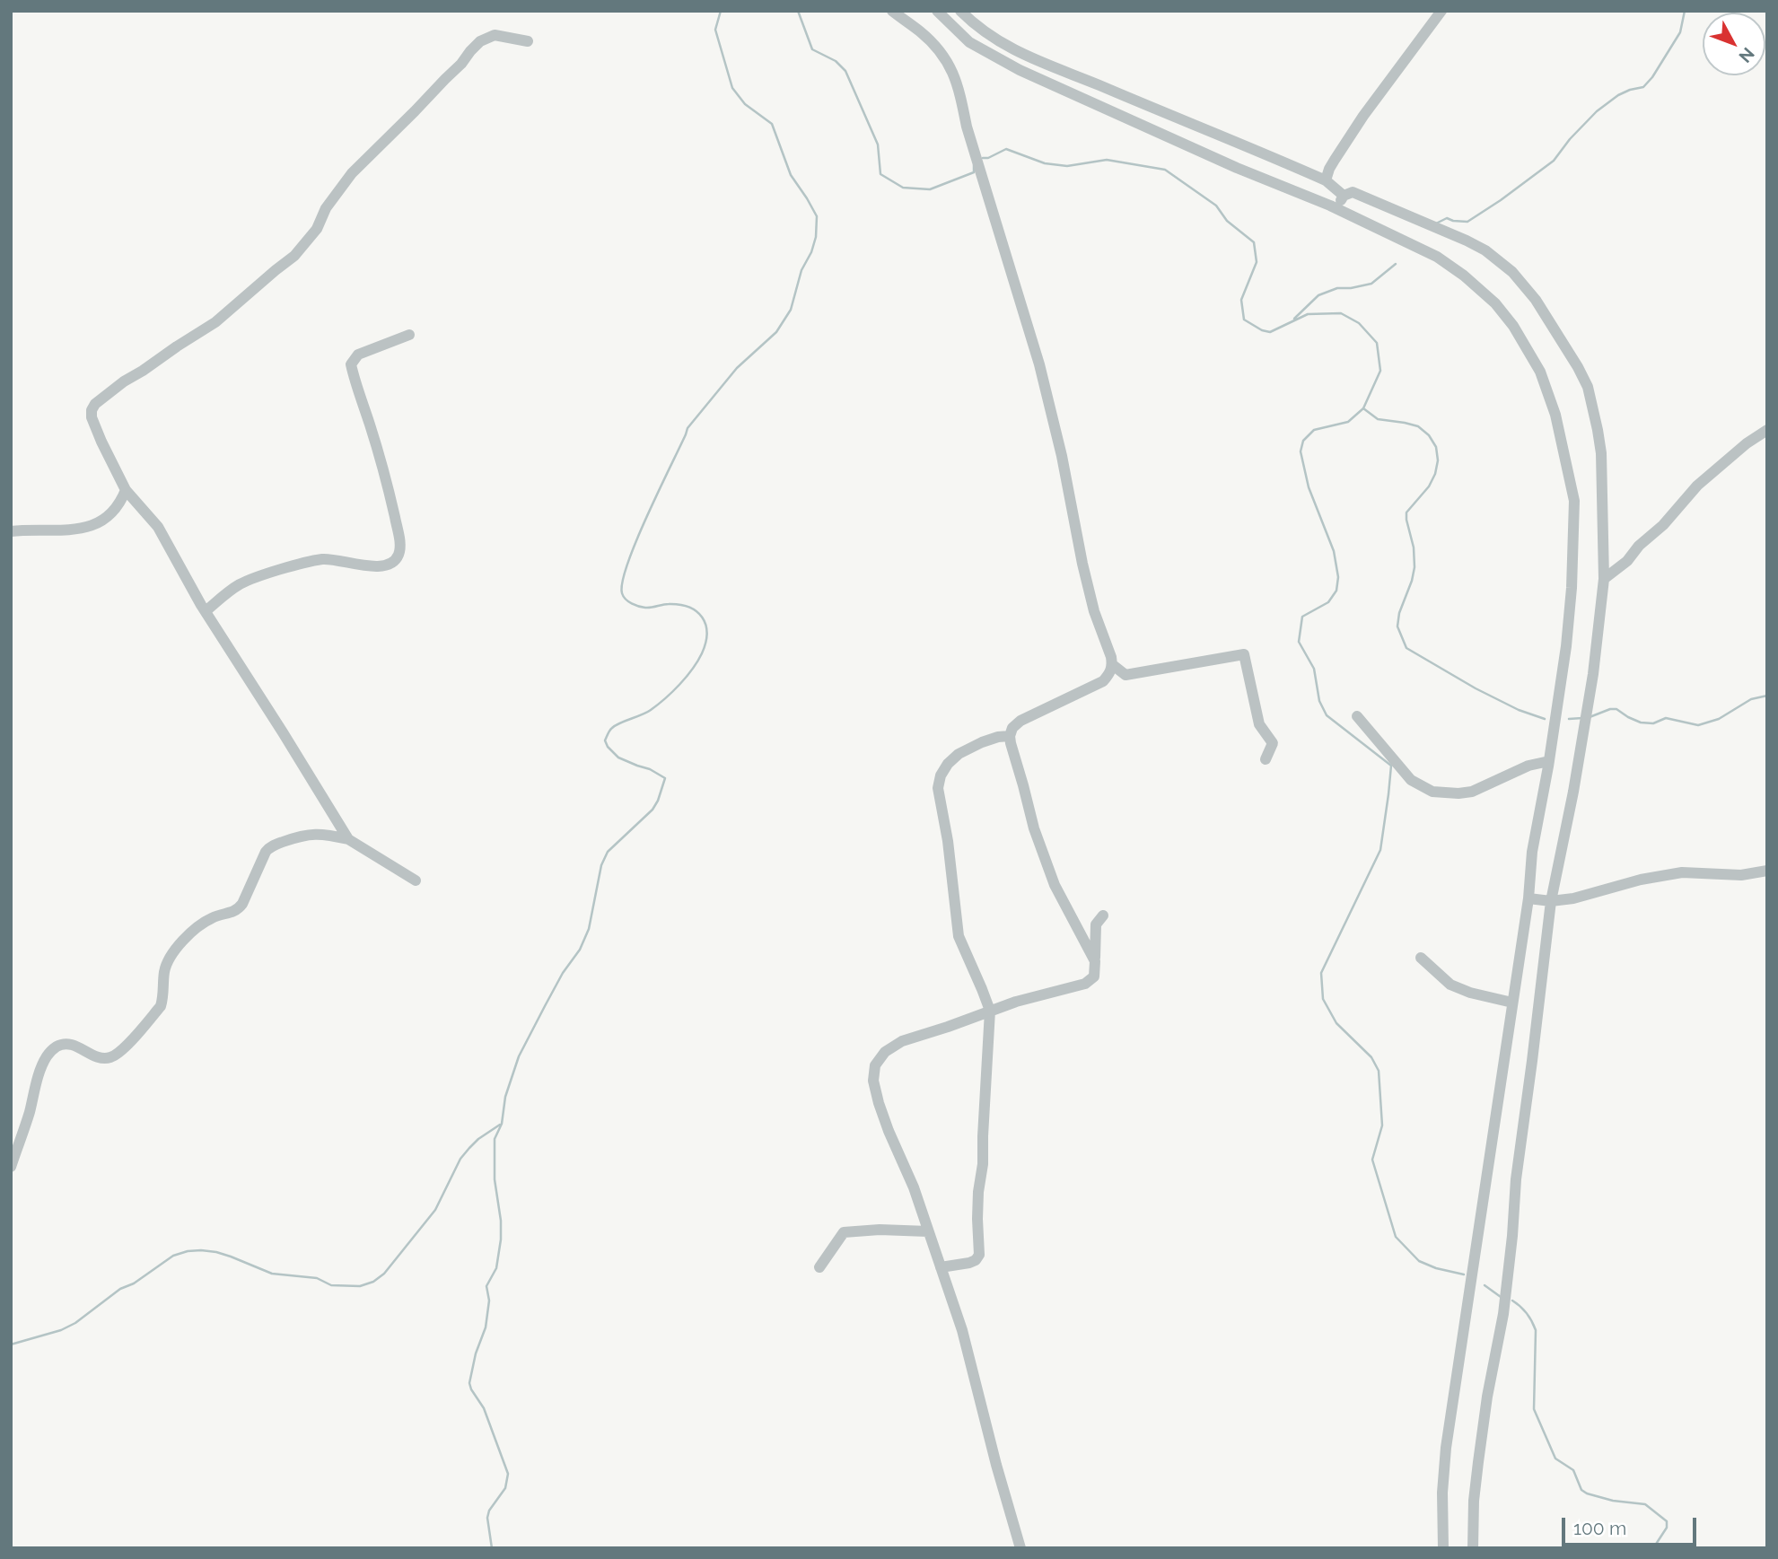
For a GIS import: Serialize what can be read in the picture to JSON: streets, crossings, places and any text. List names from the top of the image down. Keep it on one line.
{"scale_bar":"100 m","north":"bottom right"}
